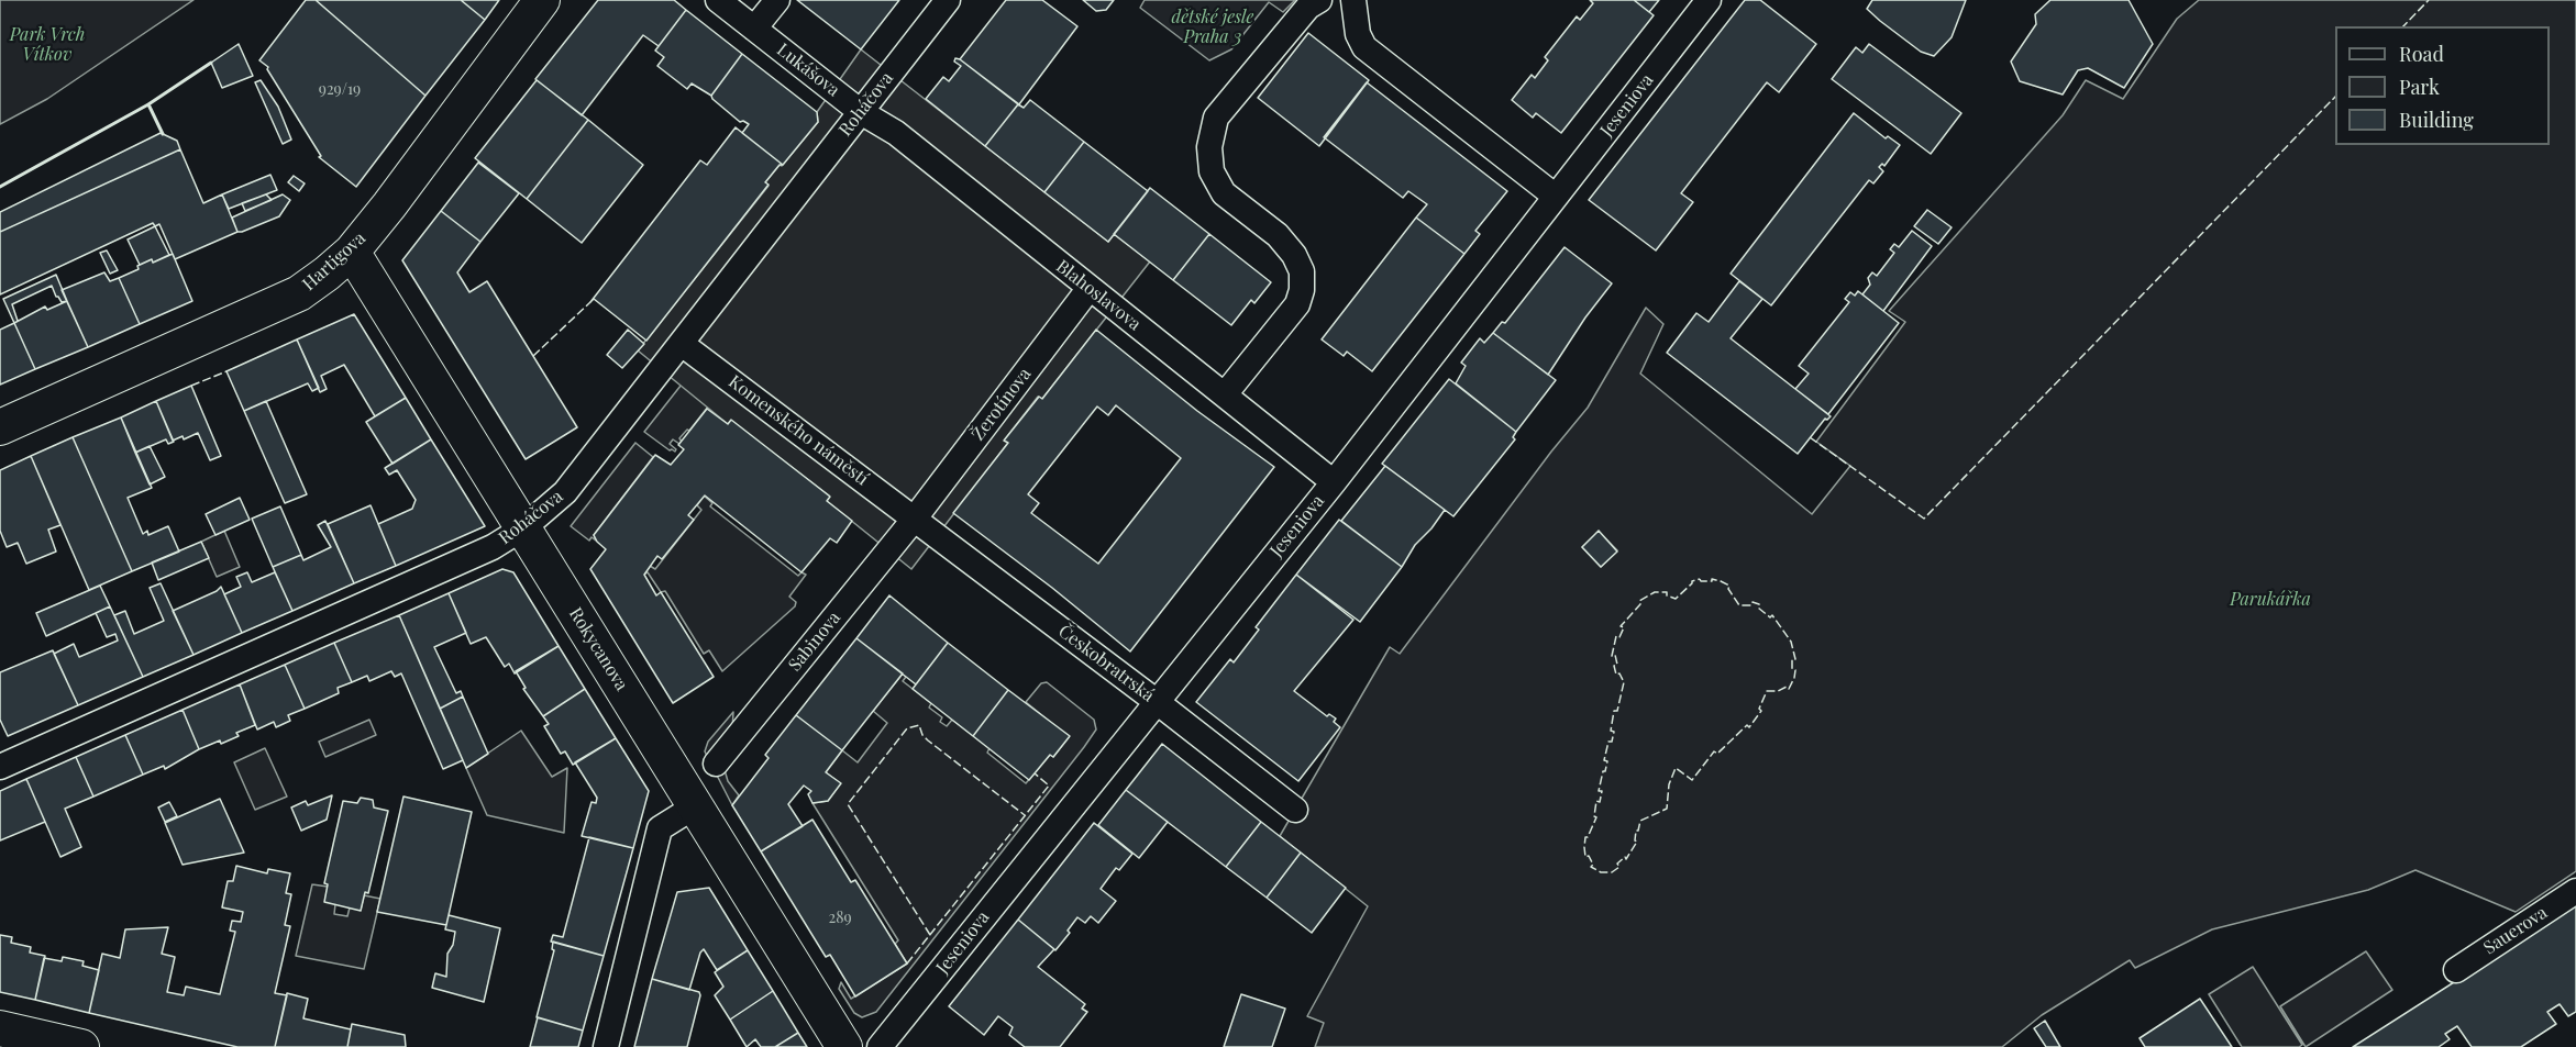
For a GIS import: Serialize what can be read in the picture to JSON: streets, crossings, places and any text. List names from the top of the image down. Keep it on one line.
{"streets":{"street":["Lukášova","Roháčova","Jeseniova","Hartigova","Blahoslavova","Žerotínova","Komenského náměstí","Sabinova","Rokycanova","Českobratrská","Sauerova"]},"crossings":[["Lukášova","Roháčova"],["Lukášova","Blahoslavova"],["Roháčova","Blahoslavova"],["Roháčova","Komenského náměstí"],["Roháčova","Rokycanova"],["Jeseniova","Blahoslavova"],["Jeseniova","Českobratrská"],["Hartigova","Rokycanova"],["Blahoslavova","Žerotínova"],["Žerotínova","Komenského náměstí"],["Žerotínova","Sabinova"],["Žerotínova","Českobratrská"],["Komenského náměstí","Sabinova"],["Komenského náměstí","Českobratrská"],["Sabinova","Českobratrská"]],"parks":["dětské jesle Praha 3","Park Vrch Vítkov","Parukářka"],"house_numbers":["929/19","289"],"legend":["Road","Park","Building"]}
